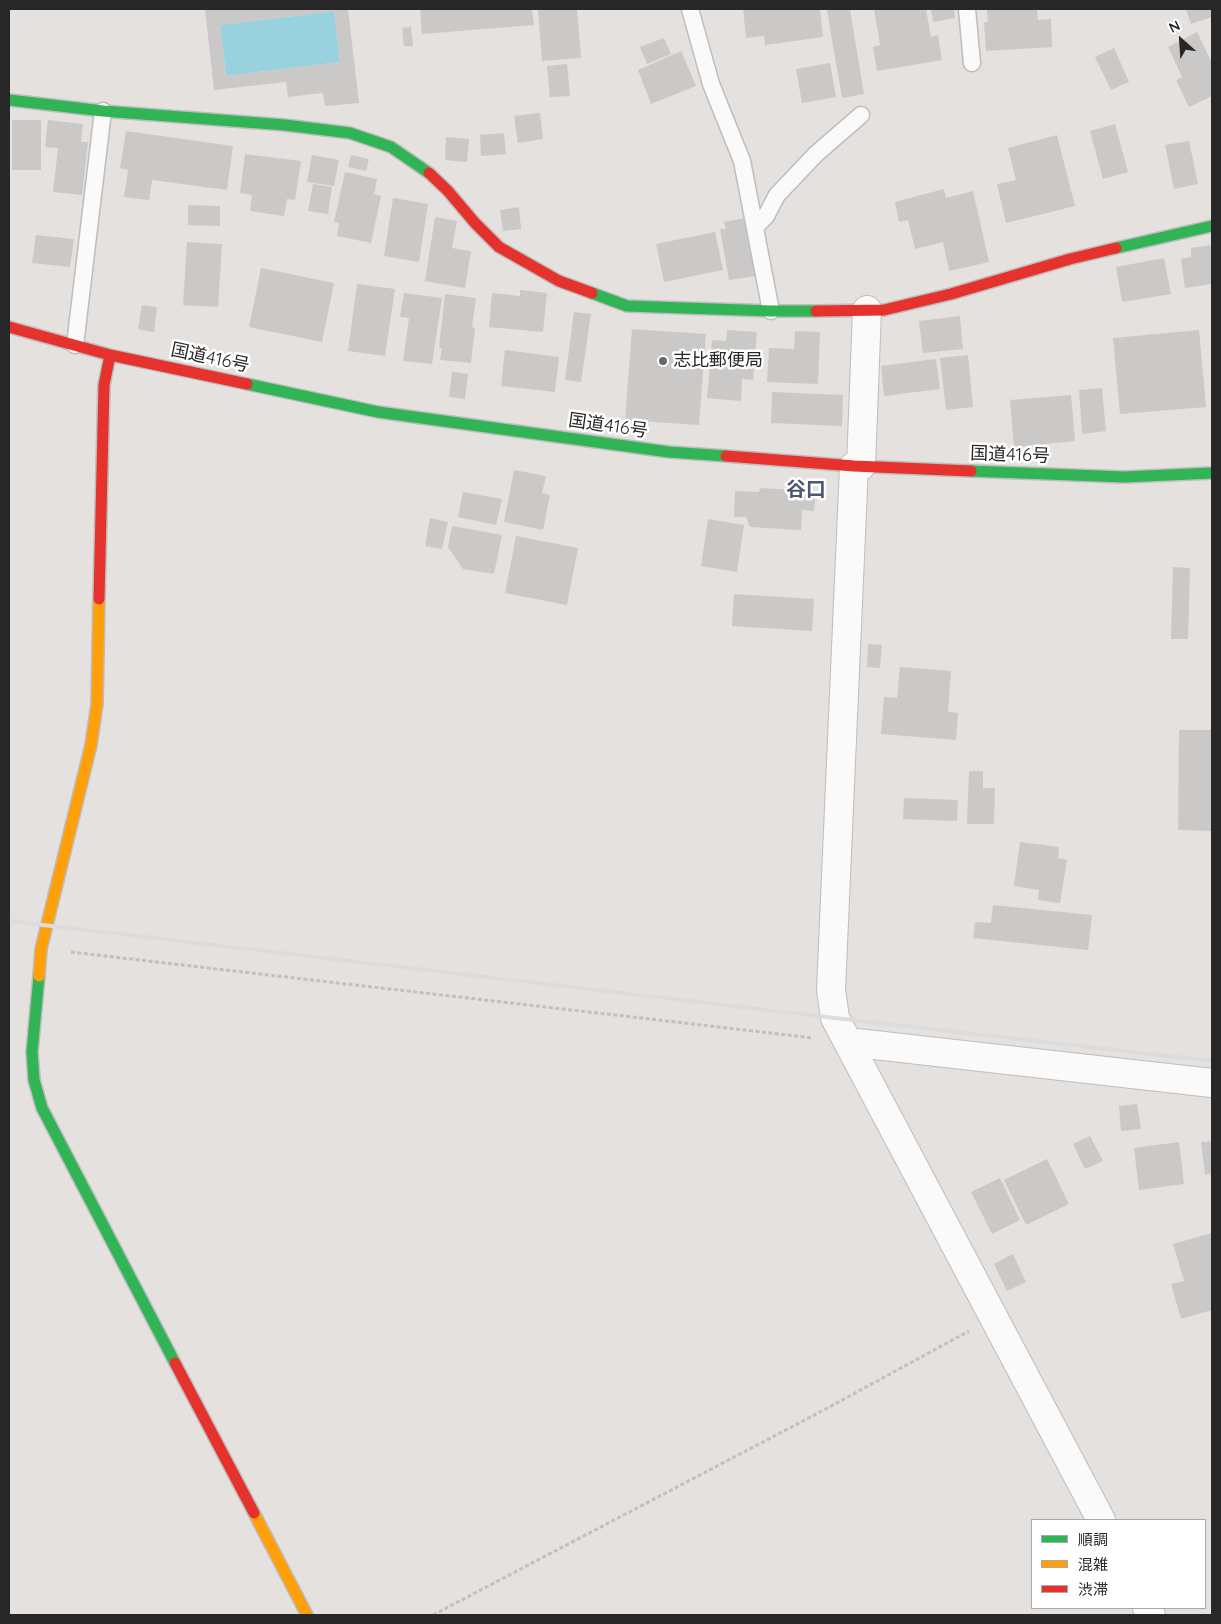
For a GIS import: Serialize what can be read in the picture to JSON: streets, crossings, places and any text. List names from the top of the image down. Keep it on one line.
{"streets":{"main road":["国道416号"]},"districts":["谷口"],"places":["志比郵便局"],"legend":["順調","混雑","渋滞"],"north":"top left"}
